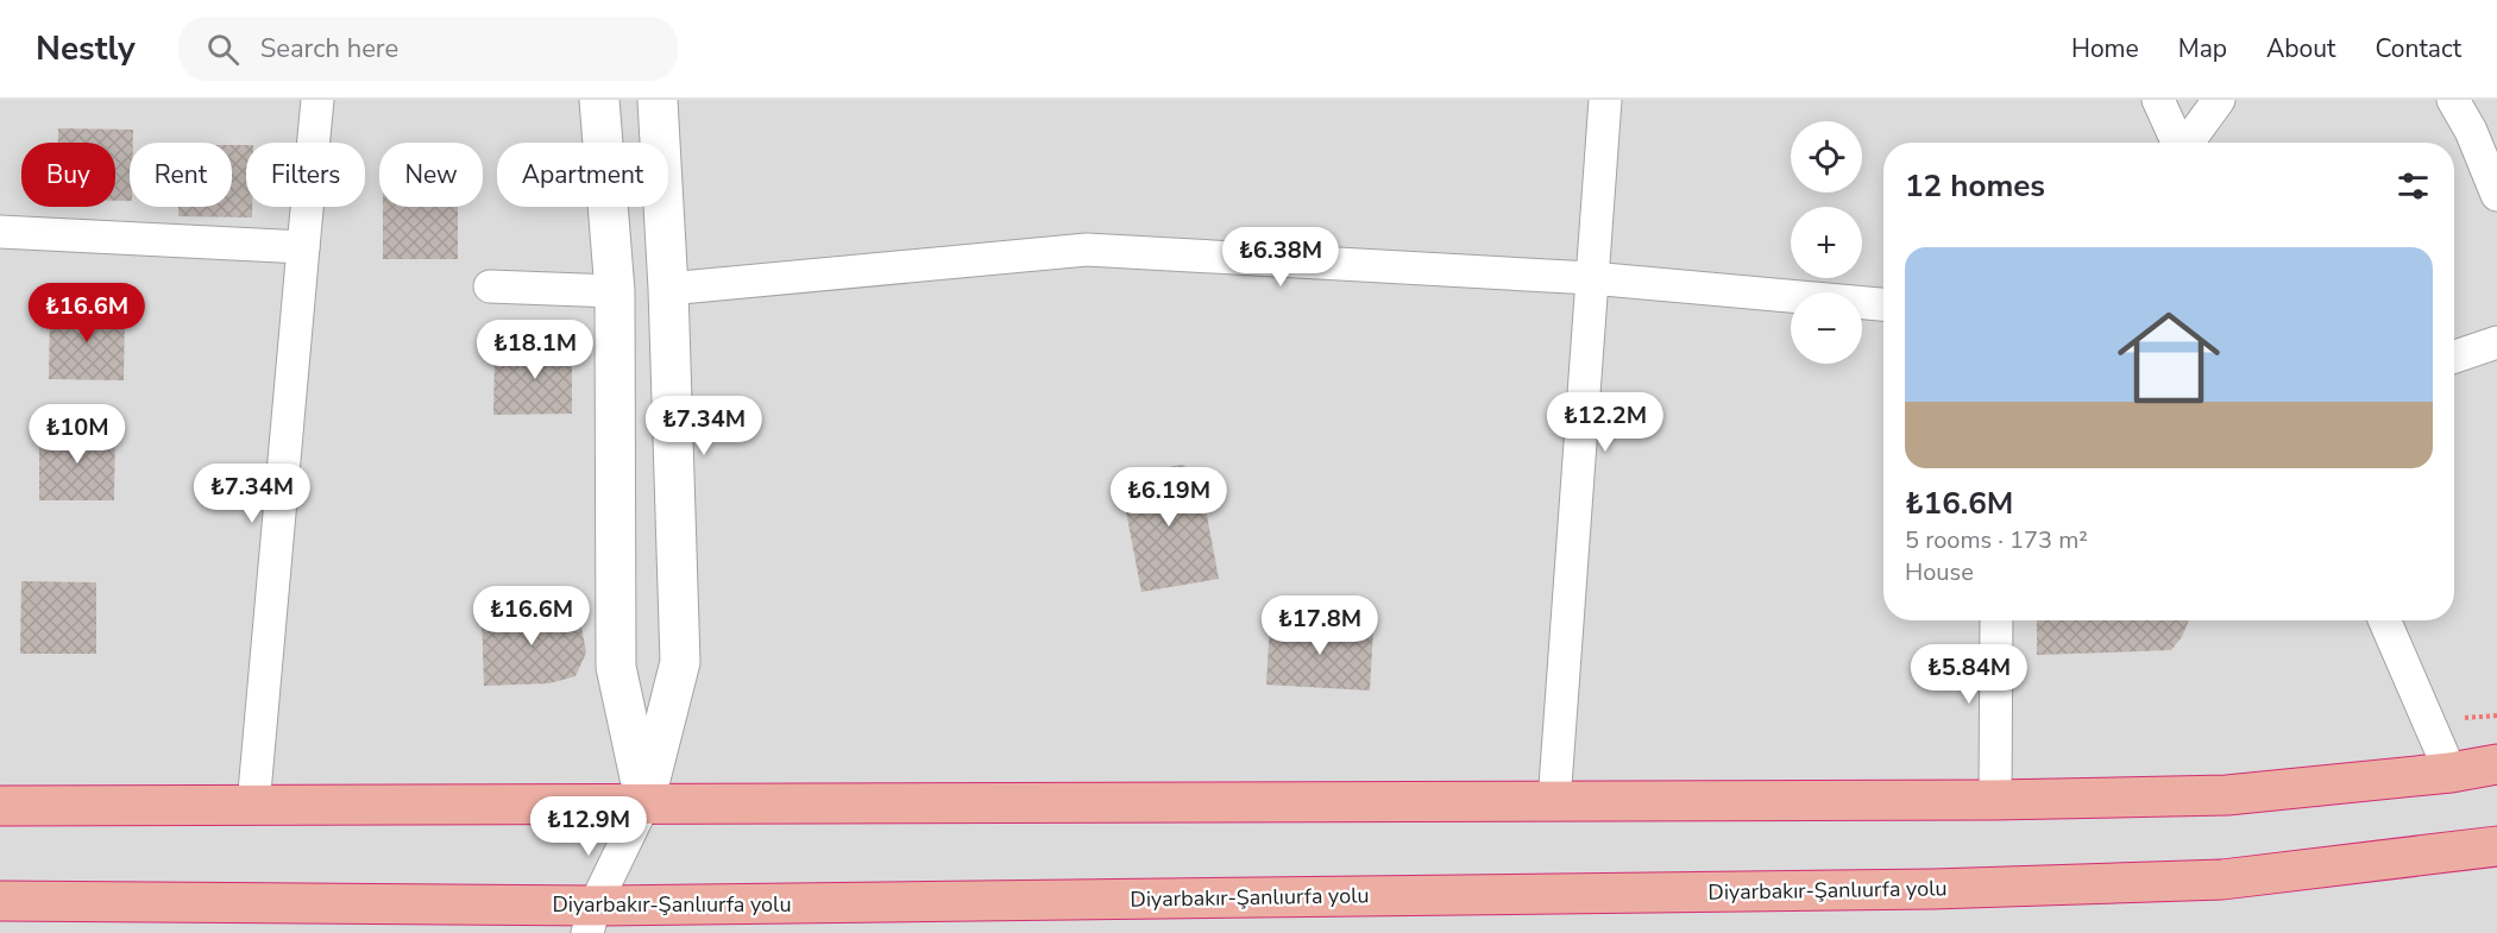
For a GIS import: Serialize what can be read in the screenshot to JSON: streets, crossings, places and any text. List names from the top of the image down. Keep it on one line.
{"streets":{"highway":["Diyarbakır-Şanlıurfa yolu"]},"page":{"header":"Nestly","search":"Search here","nav":["Home","Map","About","Contact"],"map_buttons":["+","−"],"chip":["Buy","Rent","Filters","New","Apartment"],"heading":"12 homes","price":["₺6.38M","₺16.6M","₺18.1M","₺12.2M","₺7.34M","₺10M","₺7.34M","₺6.19M","₺16.6M","₺17.8M","₺5.84M","₺12.9M"],"list":[{"name":"₺16.6M","note":"5 rooms · 173 m² · House"}]}}
